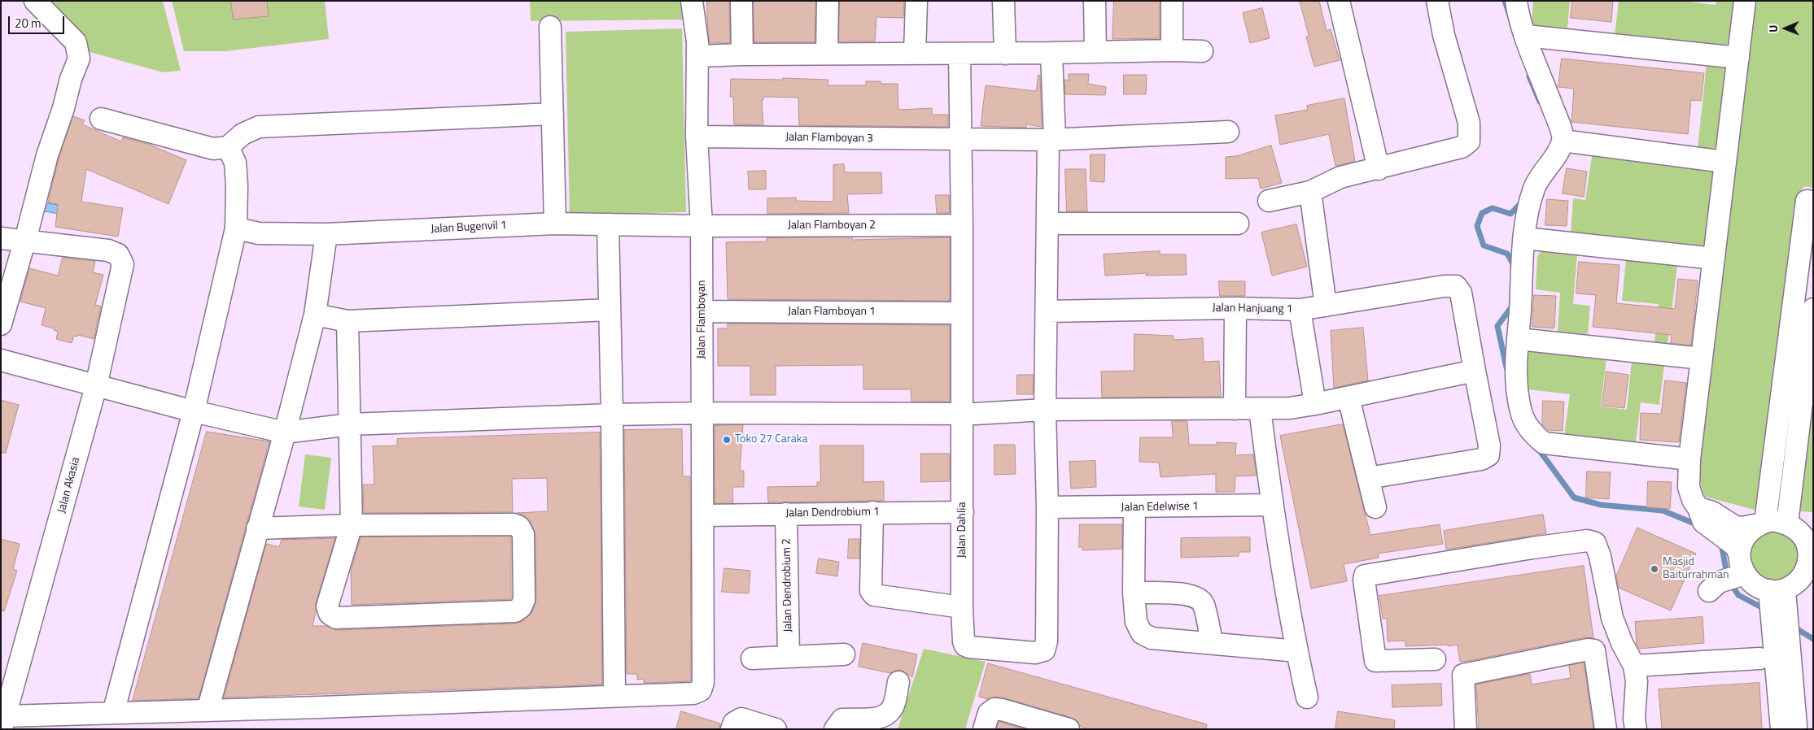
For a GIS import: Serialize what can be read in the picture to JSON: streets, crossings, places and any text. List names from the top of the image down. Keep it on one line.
{"streets":{"street":["Jalan Flamboyan 3","Jalan Flamboyan 2","Jalan Bugenvil 1","Jalan Hanjuang 1","Jalan Flamboyan 1","Jalan Flamboyan","Jalan Akasia","Jalan Edelwise 1","Jalan Dendrobium 1","Jalan Dahlia","Jalan Dendrobium 2"]},"crossings":[["Jalan Flamboyan 3","Jalan Flamboyan"],["Jalan Flamboyan 3","Jalan Dahlia"],["Jalan Flamboyan 2","Jalan Bugenvil 1"],["Jalan Flamboyan 2","Jalan Flamboyan"],["Jalan Flamboyan 2","Jalan Dahlia"],["Jalan Bugenvil 1","Jalan Flamboyan"],["Jalan Flamboyan 1","Jalan Flamboyan"],["Jalan Flamboyan 1","Jalan Dahlia"],["Jalan Flamboyan","Jalan Dendrobium 1"],["Jalan Edelwise 1","Jalan Dahlia"],["Jalan Dendrobium 1","Jalan Dahlia"],["Jalan Dendrobium 1","Jalan Dendrobium 2"]],"places":["Toko 27 Caraka","Masjid Baiturrahman"],"scale_bar":"20 m","north":"left"}
